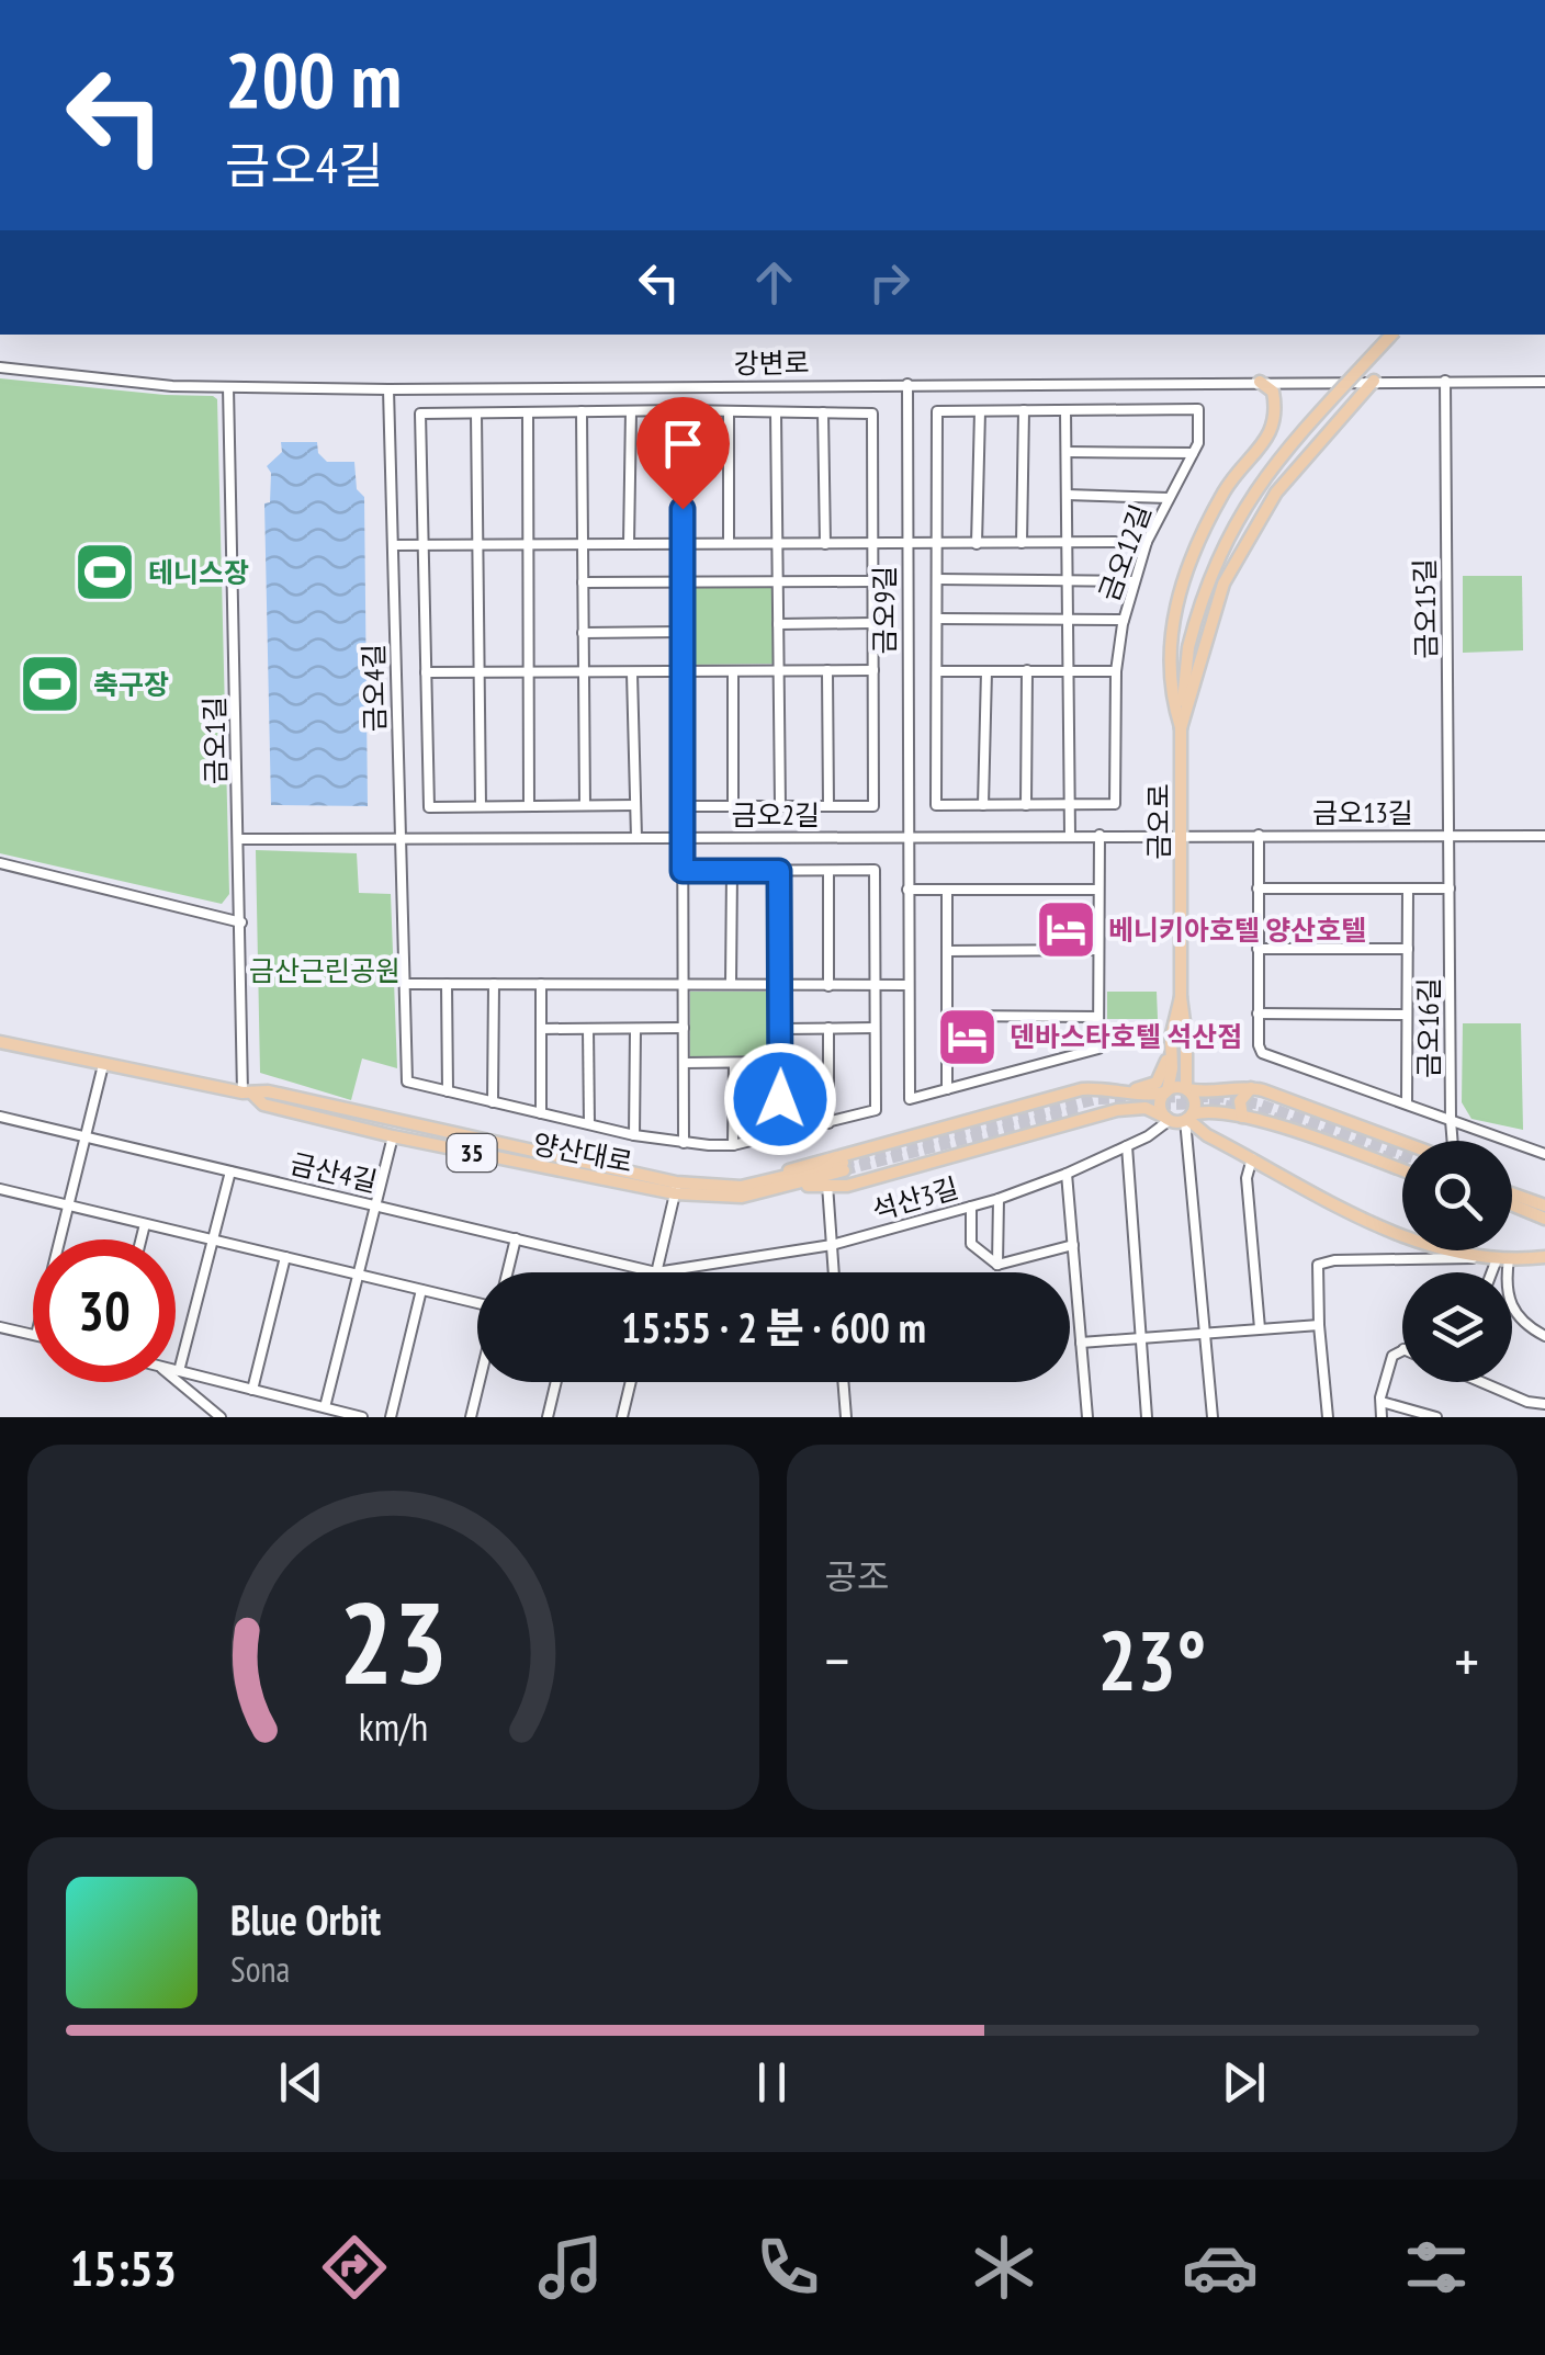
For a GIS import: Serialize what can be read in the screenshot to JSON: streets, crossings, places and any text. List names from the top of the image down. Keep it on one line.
{"streets":{"main road":["금오로","35","양산대로"],"street":["강변로","금오12길","금오15길","금오9길","금오4길","금오1길","금오13길","금오2길","금오16길","금산4길","석산3길"]},"crossings":[["강변로","금오15길"],["강변로","금오9길"],["강변로","금오4길"],["강변로","금오1길"],["금오15길","금오13길"],["금오15길","금오16길"],["금오9길","금오2길"],["금오4길","금오2길"],["금오1길","금오2길"],["금오1길","양산대로"],["금오13길","금오2길"],["금오13길","금오로"],["금오13길","금오16길"],["금오2길","금오로"],["금오로","석산3길"],["금산4길","석산3길"]],"parks":["금산근린공원"],"places":{"sports":["테니스장","축구장"],"hotel":["베니키아호텔 양산호텔","덴바스타호텔 석산점"]},"page":{"turn":["200 m","금오4길"],"limit":"30","trip":"15:55 · 2 분 · 600 m","tile":"공조","heat":["−","23°","+"],"song":["Blue Orbit","Sona"],"tabs":"15:53","gauge":["23","km/h"]}}
